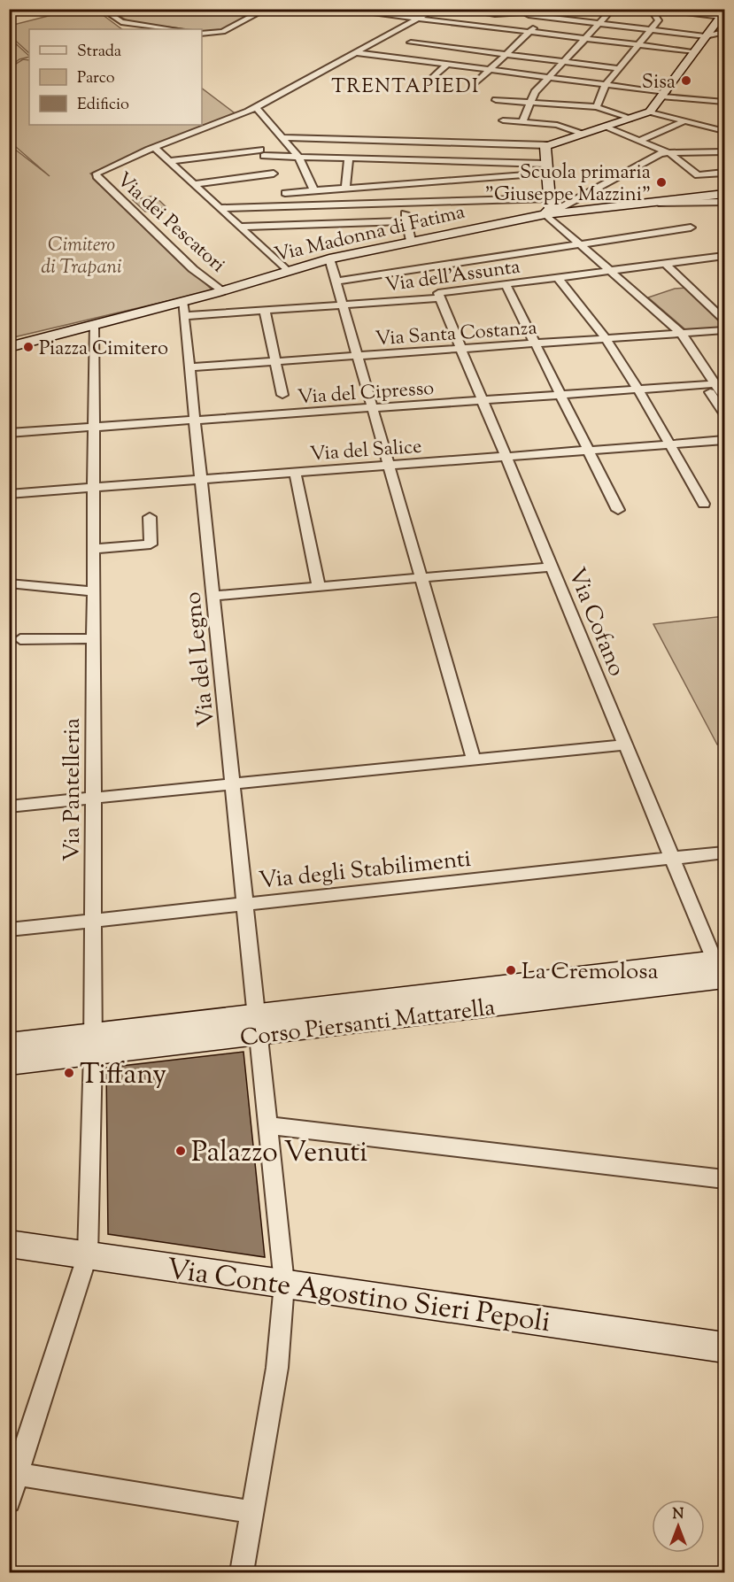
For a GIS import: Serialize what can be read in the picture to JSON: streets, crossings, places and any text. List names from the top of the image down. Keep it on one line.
{"streets":{"street":["Via dei Pescatori","Via Madonna di Fatima","Via dell'Assunta","Via Santa Costanza","Via del Cipresso","Via del Salice","Via Cofano","Via del Legno","Via Pantelleria","Via degli Stabilimenti","Corso Piersanti Mattarella","Via Conte Agostino Sieri Pepoli"]},"crossings":[["Via dei Pescatori","Via Madonna di Fatima"],["Via Madonna di Fatima","Via del Legno"],["Via Madonna di Fatima","Via Pantelleria"],["Via dell'Assunta","Via Cofano"],["Via dell'Assunta","Via del Legno"],["Via Santa Costanza","Via Cofano"],["Via Santa Costanza","Via del Legno"],["Via del Cipresso","Via Cofano"],["Via del Cipresso","Via del Legno"],["Via del Cipresso","Via Pantelleria"],["Via del Salice","Via Cofano"],["Via del Salice","Via del Legno"],["Via del Salice","Via Pantelleria"],["Via Cofano","Via degli Stabilimenti"],["Via Cofano","Corso Piersanti Mattarella"],["Via del Legno","Via degli Stabilimenti"],["Via del Legno","Corso Piersanti Mattarella"],["Via del Legno","Via Conte Agostino Sieri Pepoli"],["Via Pantelleria","Via degli Stabilimenti"],["Via Pantelleria","Corso Piersanti Mattarella"],["Via Pantelleria","Via Conte Agostino Sieri Pepoli"]],"districts":["TRENTAPIEDI"],"parks":["Cimitero di Trapani"],"places":["Sisa","Scuola primaria \"Giuseppe Mazzini\"","Piazza Cimitero","La Cremolosa","Tiffany","Palazzo Venuti"],"legend":["Strada","Parco","Edificio"],"north":"top"}
